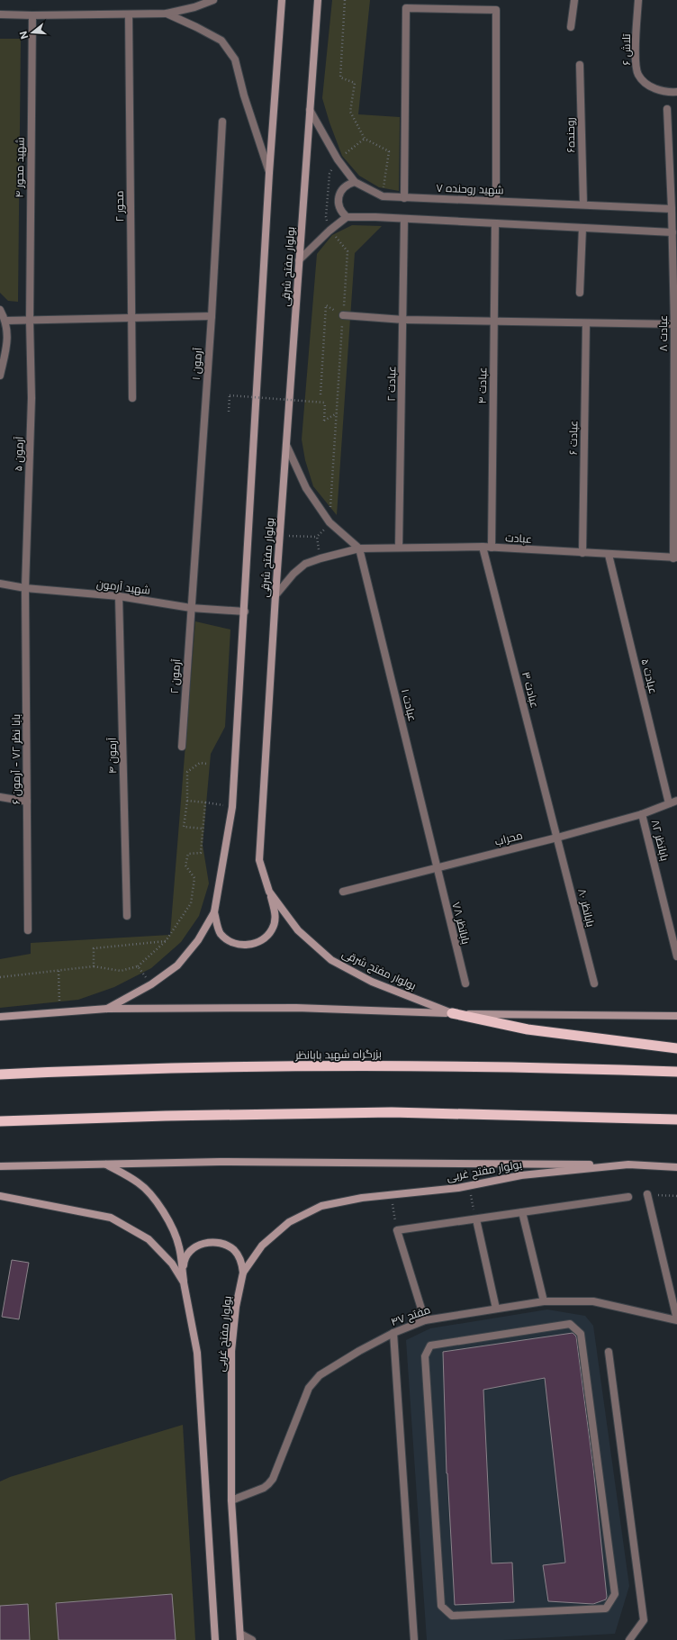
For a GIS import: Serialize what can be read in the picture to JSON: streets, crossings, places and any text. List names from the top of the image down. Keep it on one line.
{"streets":{"highway":["بزرگراه شهید بابانظر"],"main road":["بولوار مفتح شرقی","بولوار مفتح غربی"],"street":["تلاش ۶","روحنده۶","شهید محور ۴","شهید روحنده ۷","محور ۲","عبادت ۸","آرمون ۱","عبادت ۲","عبادت ۴","عبادت ۶","آرمون ۵","عبادت","شهید آرمون","آرمون ۲","عبادت ۵","عبادت ۳","عبادت ۱","آرمون ۴","بابا نظر ۷۲ - آرمون ۶","محراب","بابانظر ۸۲","بابانظر ۸۰","بابانظر ۷۸","مفتح ۴۷"]},"crossings":[["روحنده۶","شهید روحنده ۷"],["شهید محور ۴","آرمون ۵"],["شهید روحنده ۷","بولوار مفتح شرقی"],["شهید روحنده ۷","عبادت ۸"],["بولوار مفتح شرقی","عبادت"],["بولوار مفتح شرقی","شهید آرمون"],["عبادت ۸","عبادت"],["آرمون ۱","شهید آرمون"],["آرمون ۱","آرمون ۲"],["عبادت ۲","عبادت"],["عبادت ۴","عبادت"],["عبادت ۶","عبادت"],["آرمون ۵","شهید آرمون"],["آرمون ۵","بابا نظر ۷۲ - آرمون ۶"],["عبادت","عبادت ۵"],["عبادت","عبادت ۳"],["عبادت","عبادت ۱"],["شهید آرمون","آرمون ۲"],["شهید آرمون","آرمون ۴"],["شهید آرمون","بابا نظر ۷۲ - آرمون ۶"],["عبادت ۵","محراب"],["عبادت ۳","محراب"],["عبادت ۳","بابانظر ۸۰"],["عبادت ۱","محراب"],["عبادت ۱","بابانظر ۷۸"],["محراب","بابانظر ۸۲"],["محراب","بابانظر ۸۰"],["محراب","بابانظر ۷۸"],["بولوار مفتح غربی","مفتح ۴۷"]],"north":"left"}
